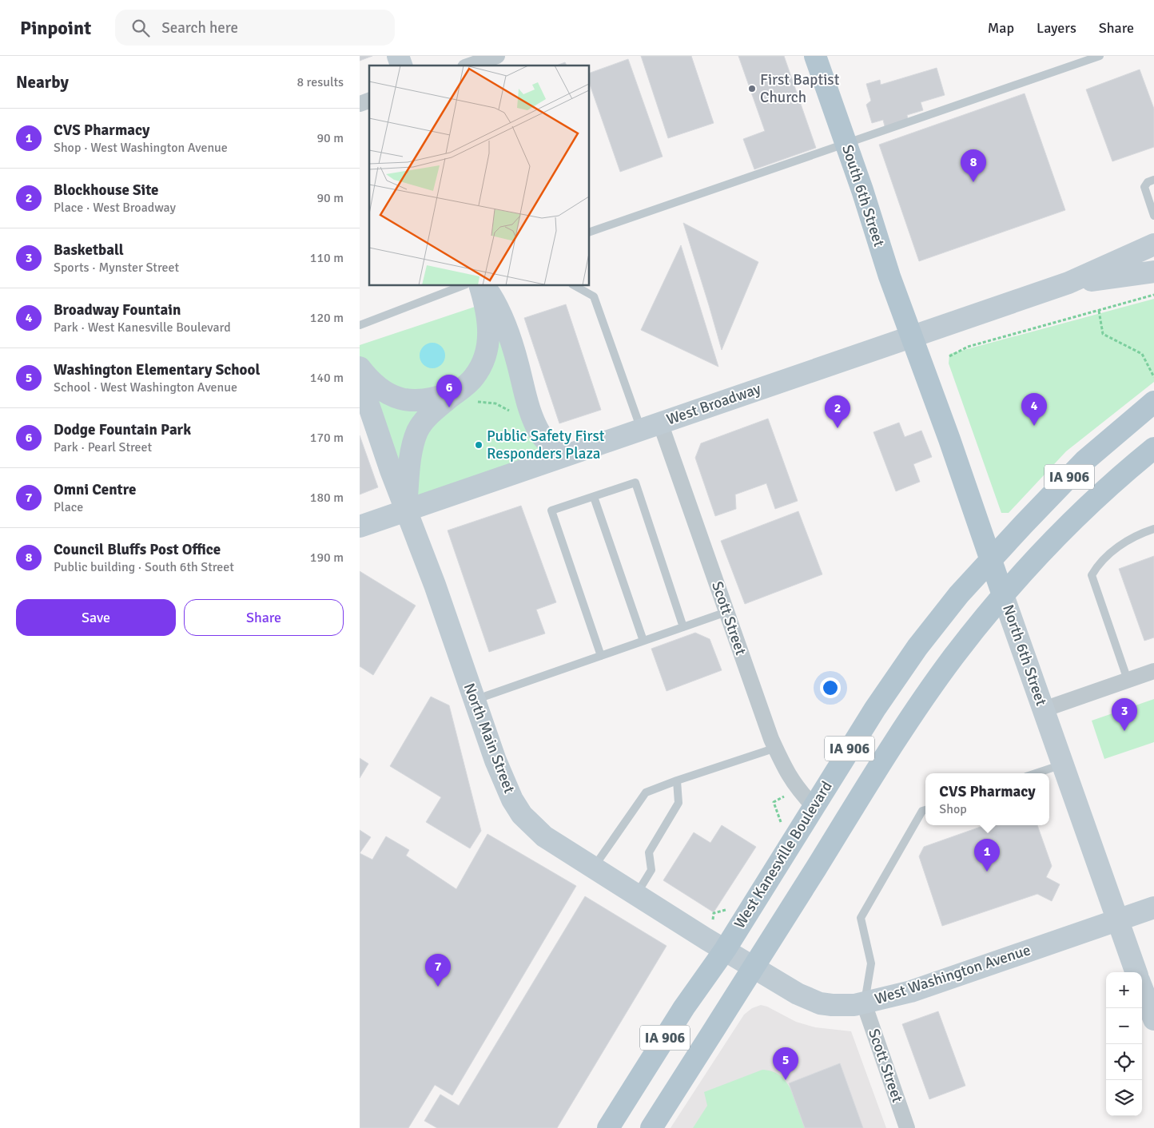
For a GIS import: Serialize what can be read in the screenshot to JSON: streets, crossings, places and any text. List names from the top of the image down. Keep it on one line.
{"streets":{"main road":["South 6th Street","West Broadway","IA 906","North 6th Street","North Main Street","West Kanesville Boulevard","West Washington Avenue"],"street":["Scott Street"]},"crossings":[["South 6th Street","West Broadway"],["South 6th Street","North 6th Street"],["West Broadway","Scott Street"],["West Broadway","North 6th Street"],["West Broadway","North Main Street"],["IA 906","North 6th Street"],["IA 906","North Main Street"],["IA 906","West Washington Avenue"],["Scott Street","West Kanesville Boulevard"],["Scott Street","West Washington Avenue"],["North 6th Street","West Kanesville Boulevard"],["North 6th Street","West Washington Avenue"],["North Main Street","West Kanesville Boulevard"],["North Main Street","West Washington Avenue"]],"places":["First Baptist Church","Public Safety First Responders Plaza"],"page":{"header":"Pinpoint","search":"Search here","nav":["Map","Layers","Share"],"heading":["Nearby","8 results"],"list":[{"mark":"1","name":"CVS Pharmacy","note":"Shop · West Washington Avenue","value":"90 m"},{"mark":"2","name":"Blockhouse Site","note":"Place · West Broadway","value":"90 m"},{"mark":"3","name":"Basketball","note":"Sports · Mynster Street","value":"110 m"},{"mark":"4","name":"Broadway Fountain","note":"Park · West Kanesville Boulevard","value":"120 m"},{"mark":"5","name":"Washington Elementary School","note":"School · West Washington Avenue","value":"140 m"},{"mark":"6","name":"Dodge Fountain Park","note":"Park · Pearl Street","value":"170 m"},{"mark":"7","name":"Omni Centre","note":"Place","value":"180 m"},{"mark":"8","name":"Council Bluffs Post Office","note":"Public building · South 6th Street","value":"190 m"}],"pins":["8","6","4","2","3","1","7","5"],"buttons":["Save","Share"],"popup":["CVS Pharmacy","Shop"],"map_buttons":["+","−"]}}
